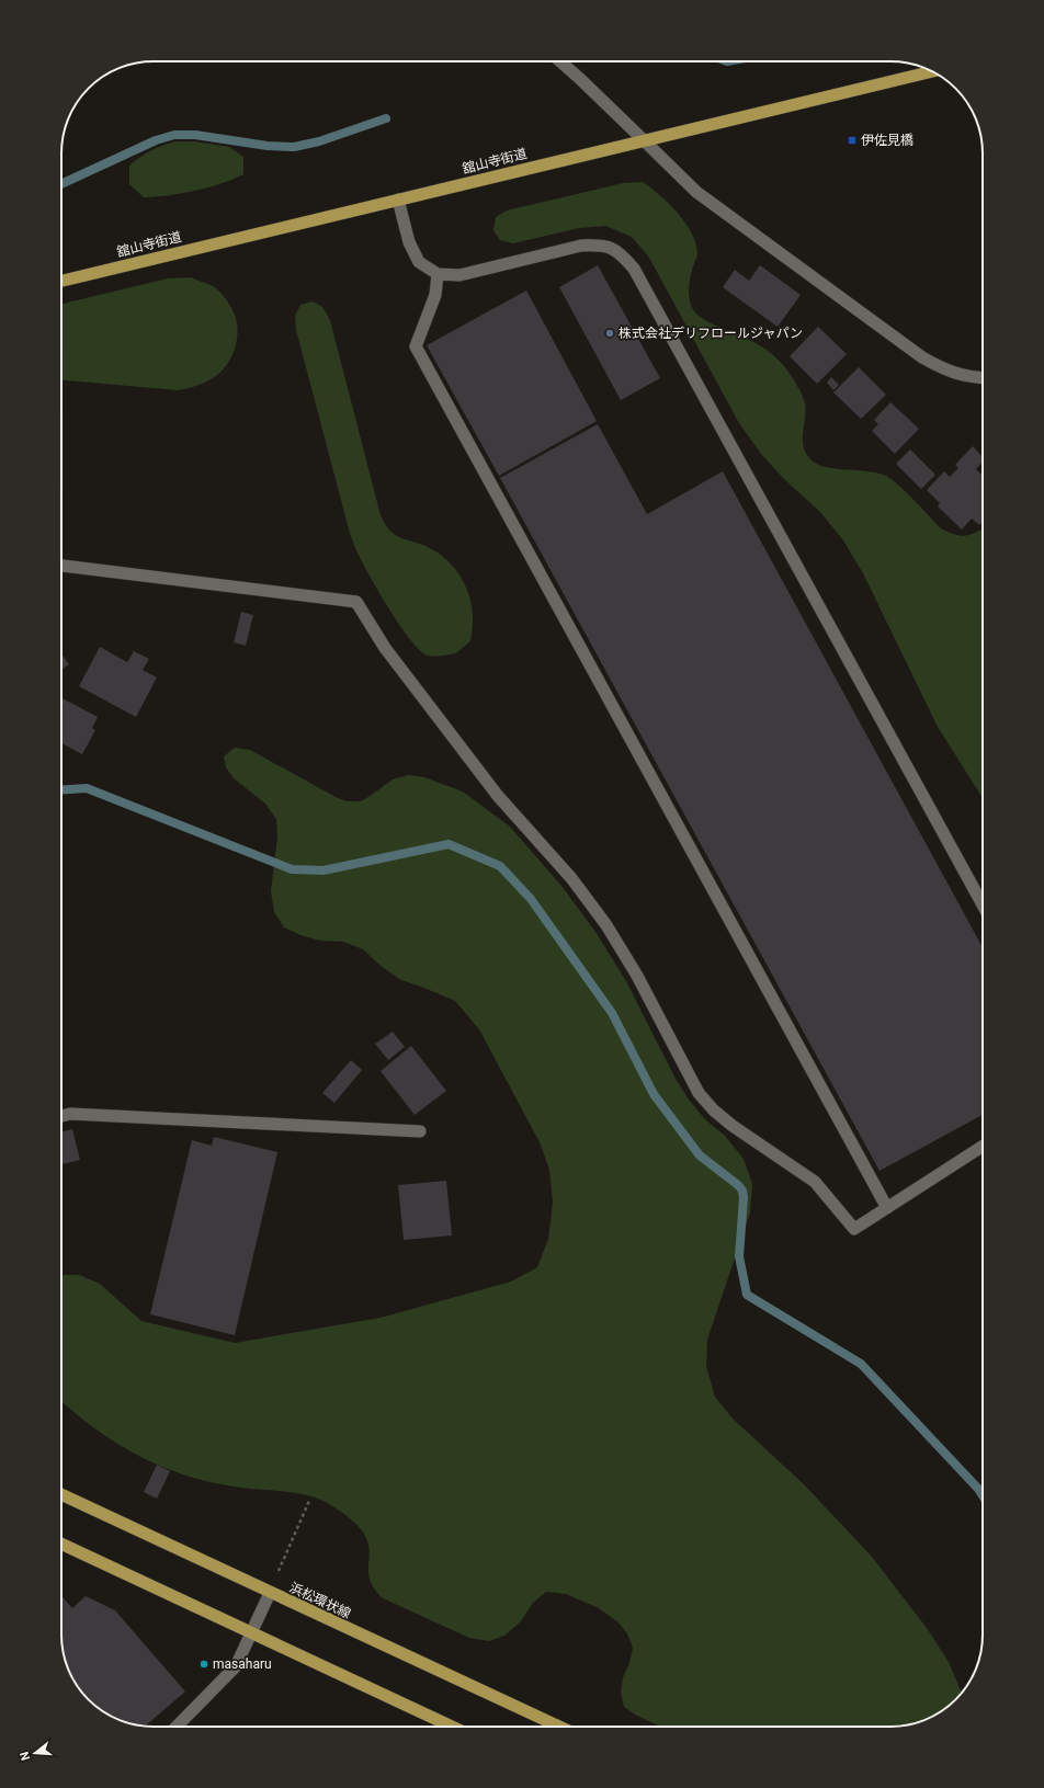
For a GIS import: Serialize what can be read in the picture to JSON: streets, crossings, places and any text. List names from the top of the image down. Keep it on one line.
{"streets":{"main road":["舘山寺街道","浜松環状線"]},"places":{"transit":["伊佐見橋"],"other":["株式会社デリフロールジャパン","masaharu"]},"north":"left"}
